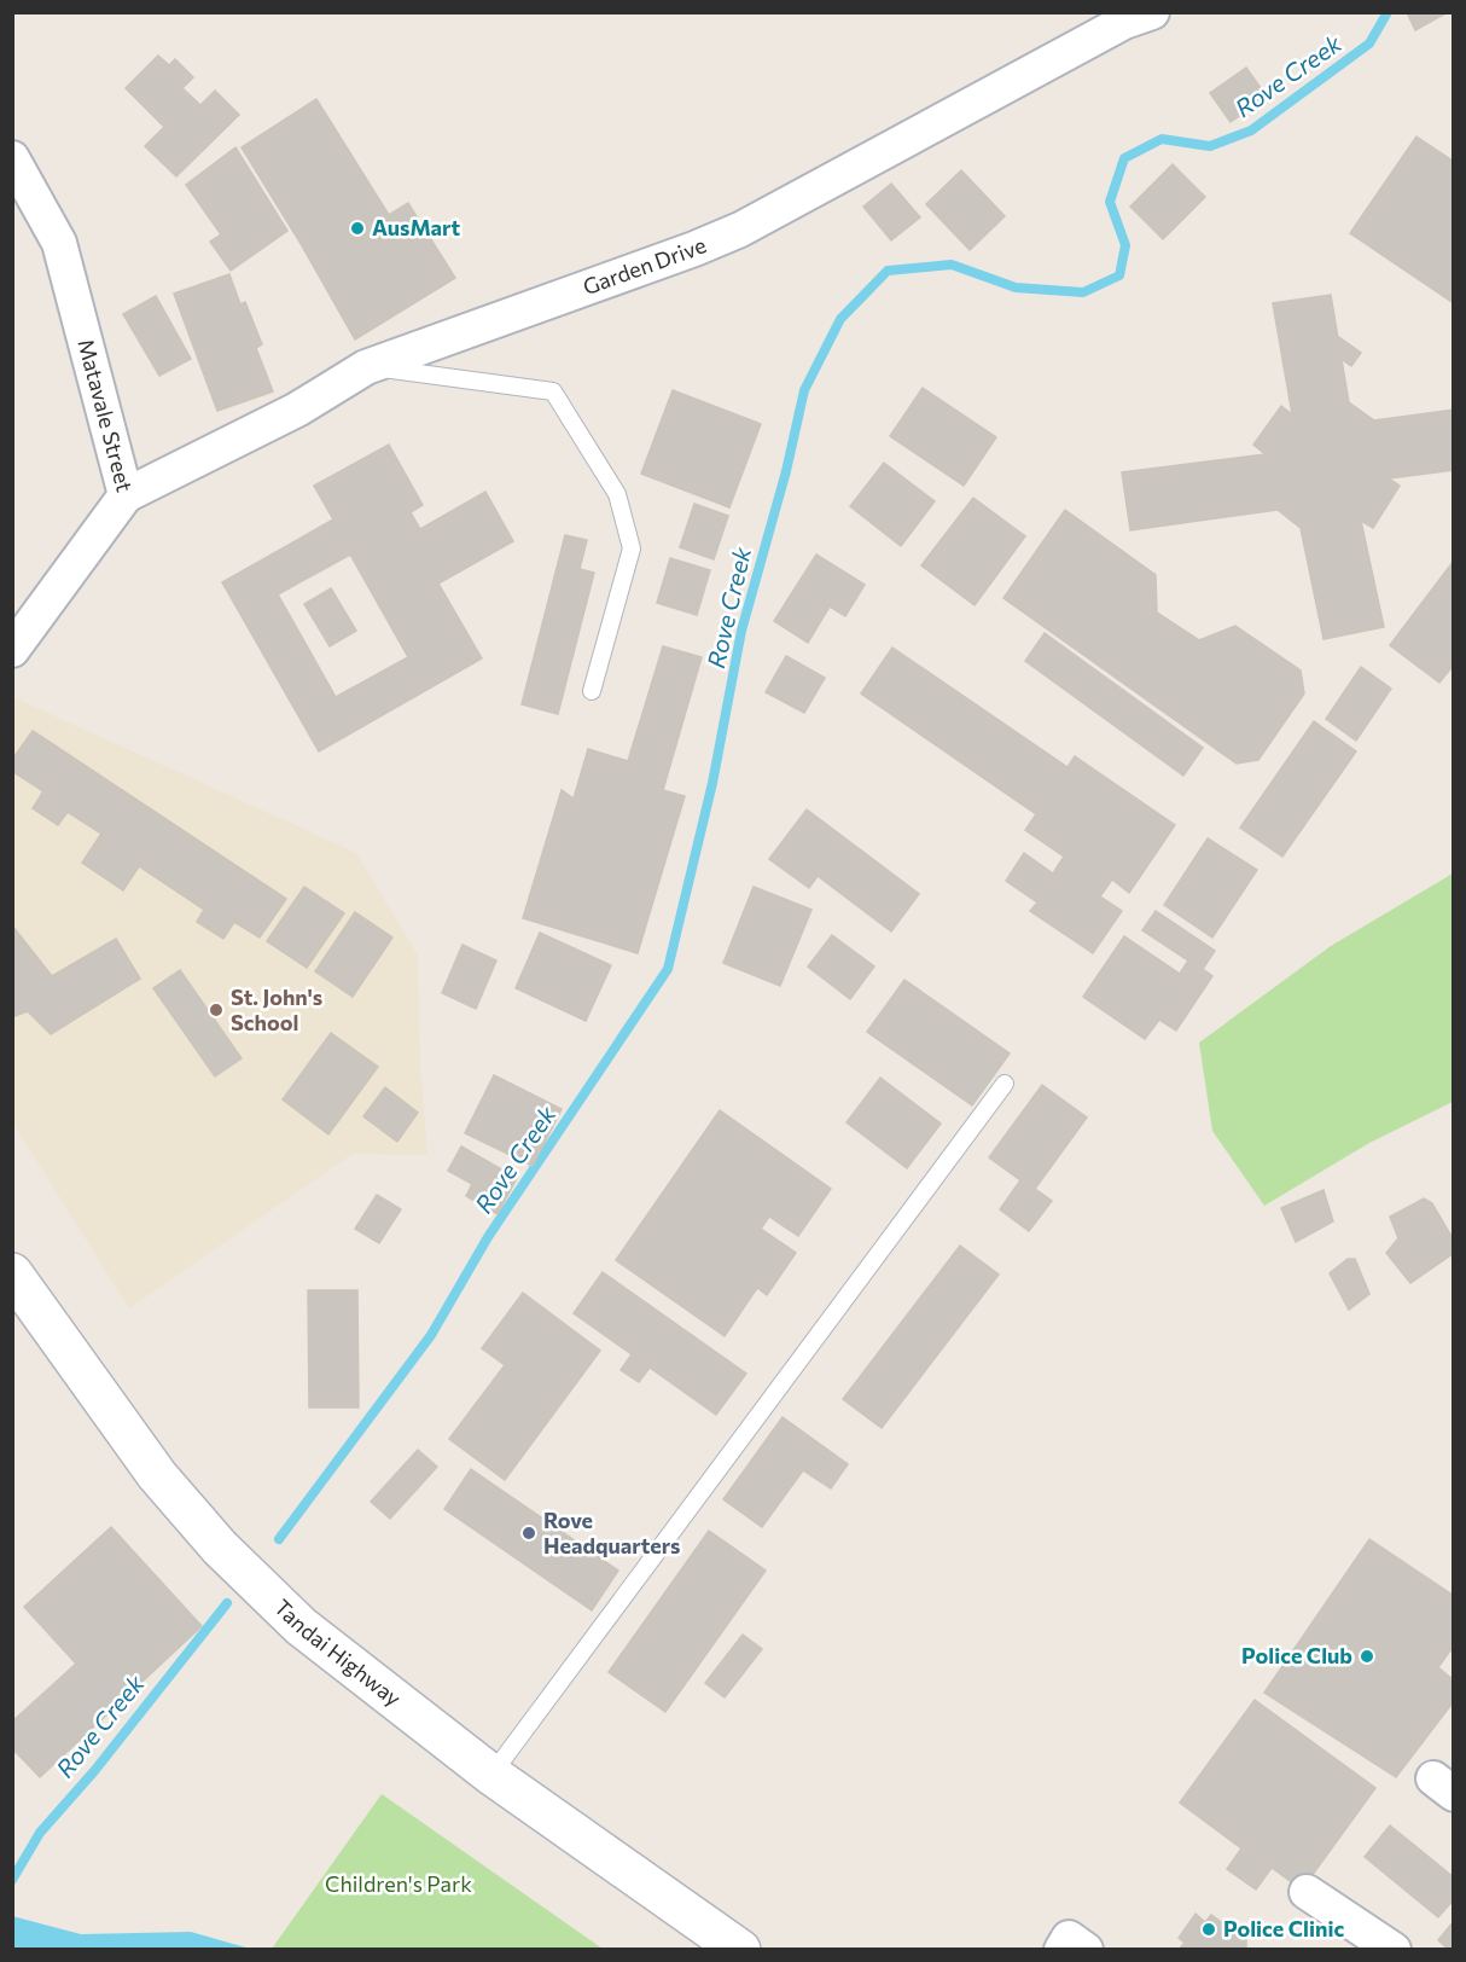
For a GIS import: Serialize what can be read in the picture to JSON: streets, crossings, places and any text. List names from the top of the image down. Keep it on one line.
{"streets":{"main road":["Tandai Highway"],"street":["Garden Drive","Matavale Street"]},"crossings":[["Garden Drive","Matavale Street"]],"water":["Rove Creek"],"parks":["Children's Park"],"places":["AusMart","St. John's School","Rove Headquarters","Police Club","Police Clinic"]}
